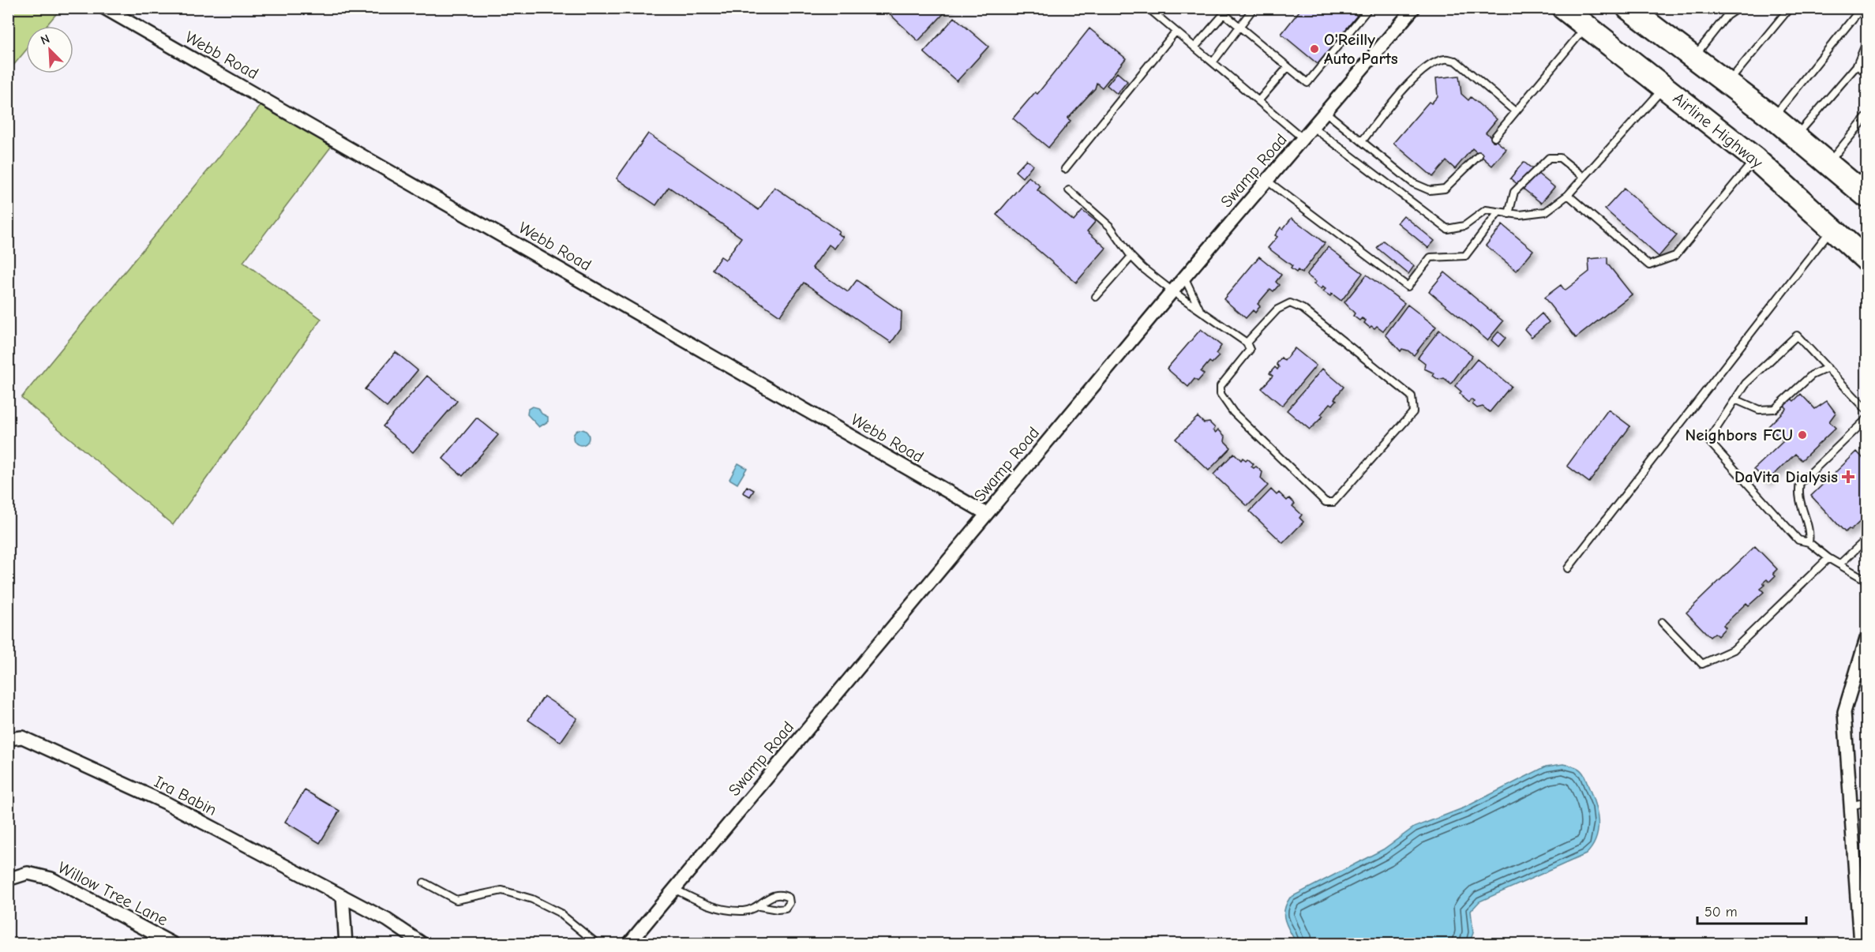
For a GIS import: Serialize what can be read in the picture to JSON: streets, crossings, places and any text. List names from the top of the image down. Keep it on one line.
{"streets":{"highway":["Airline Highway"],"street":["Webb Road","Swamp Road","Ira Babin","Willow Tree Lane"]},"crossings":[["Webb Road","Swamp Road"]],"places":{"other":["O'Reilly Auto Parts","Neighbors FCU"],"health":["DaVita Dialysis"]},"scale_bar":"50 m","north":"top left"}
